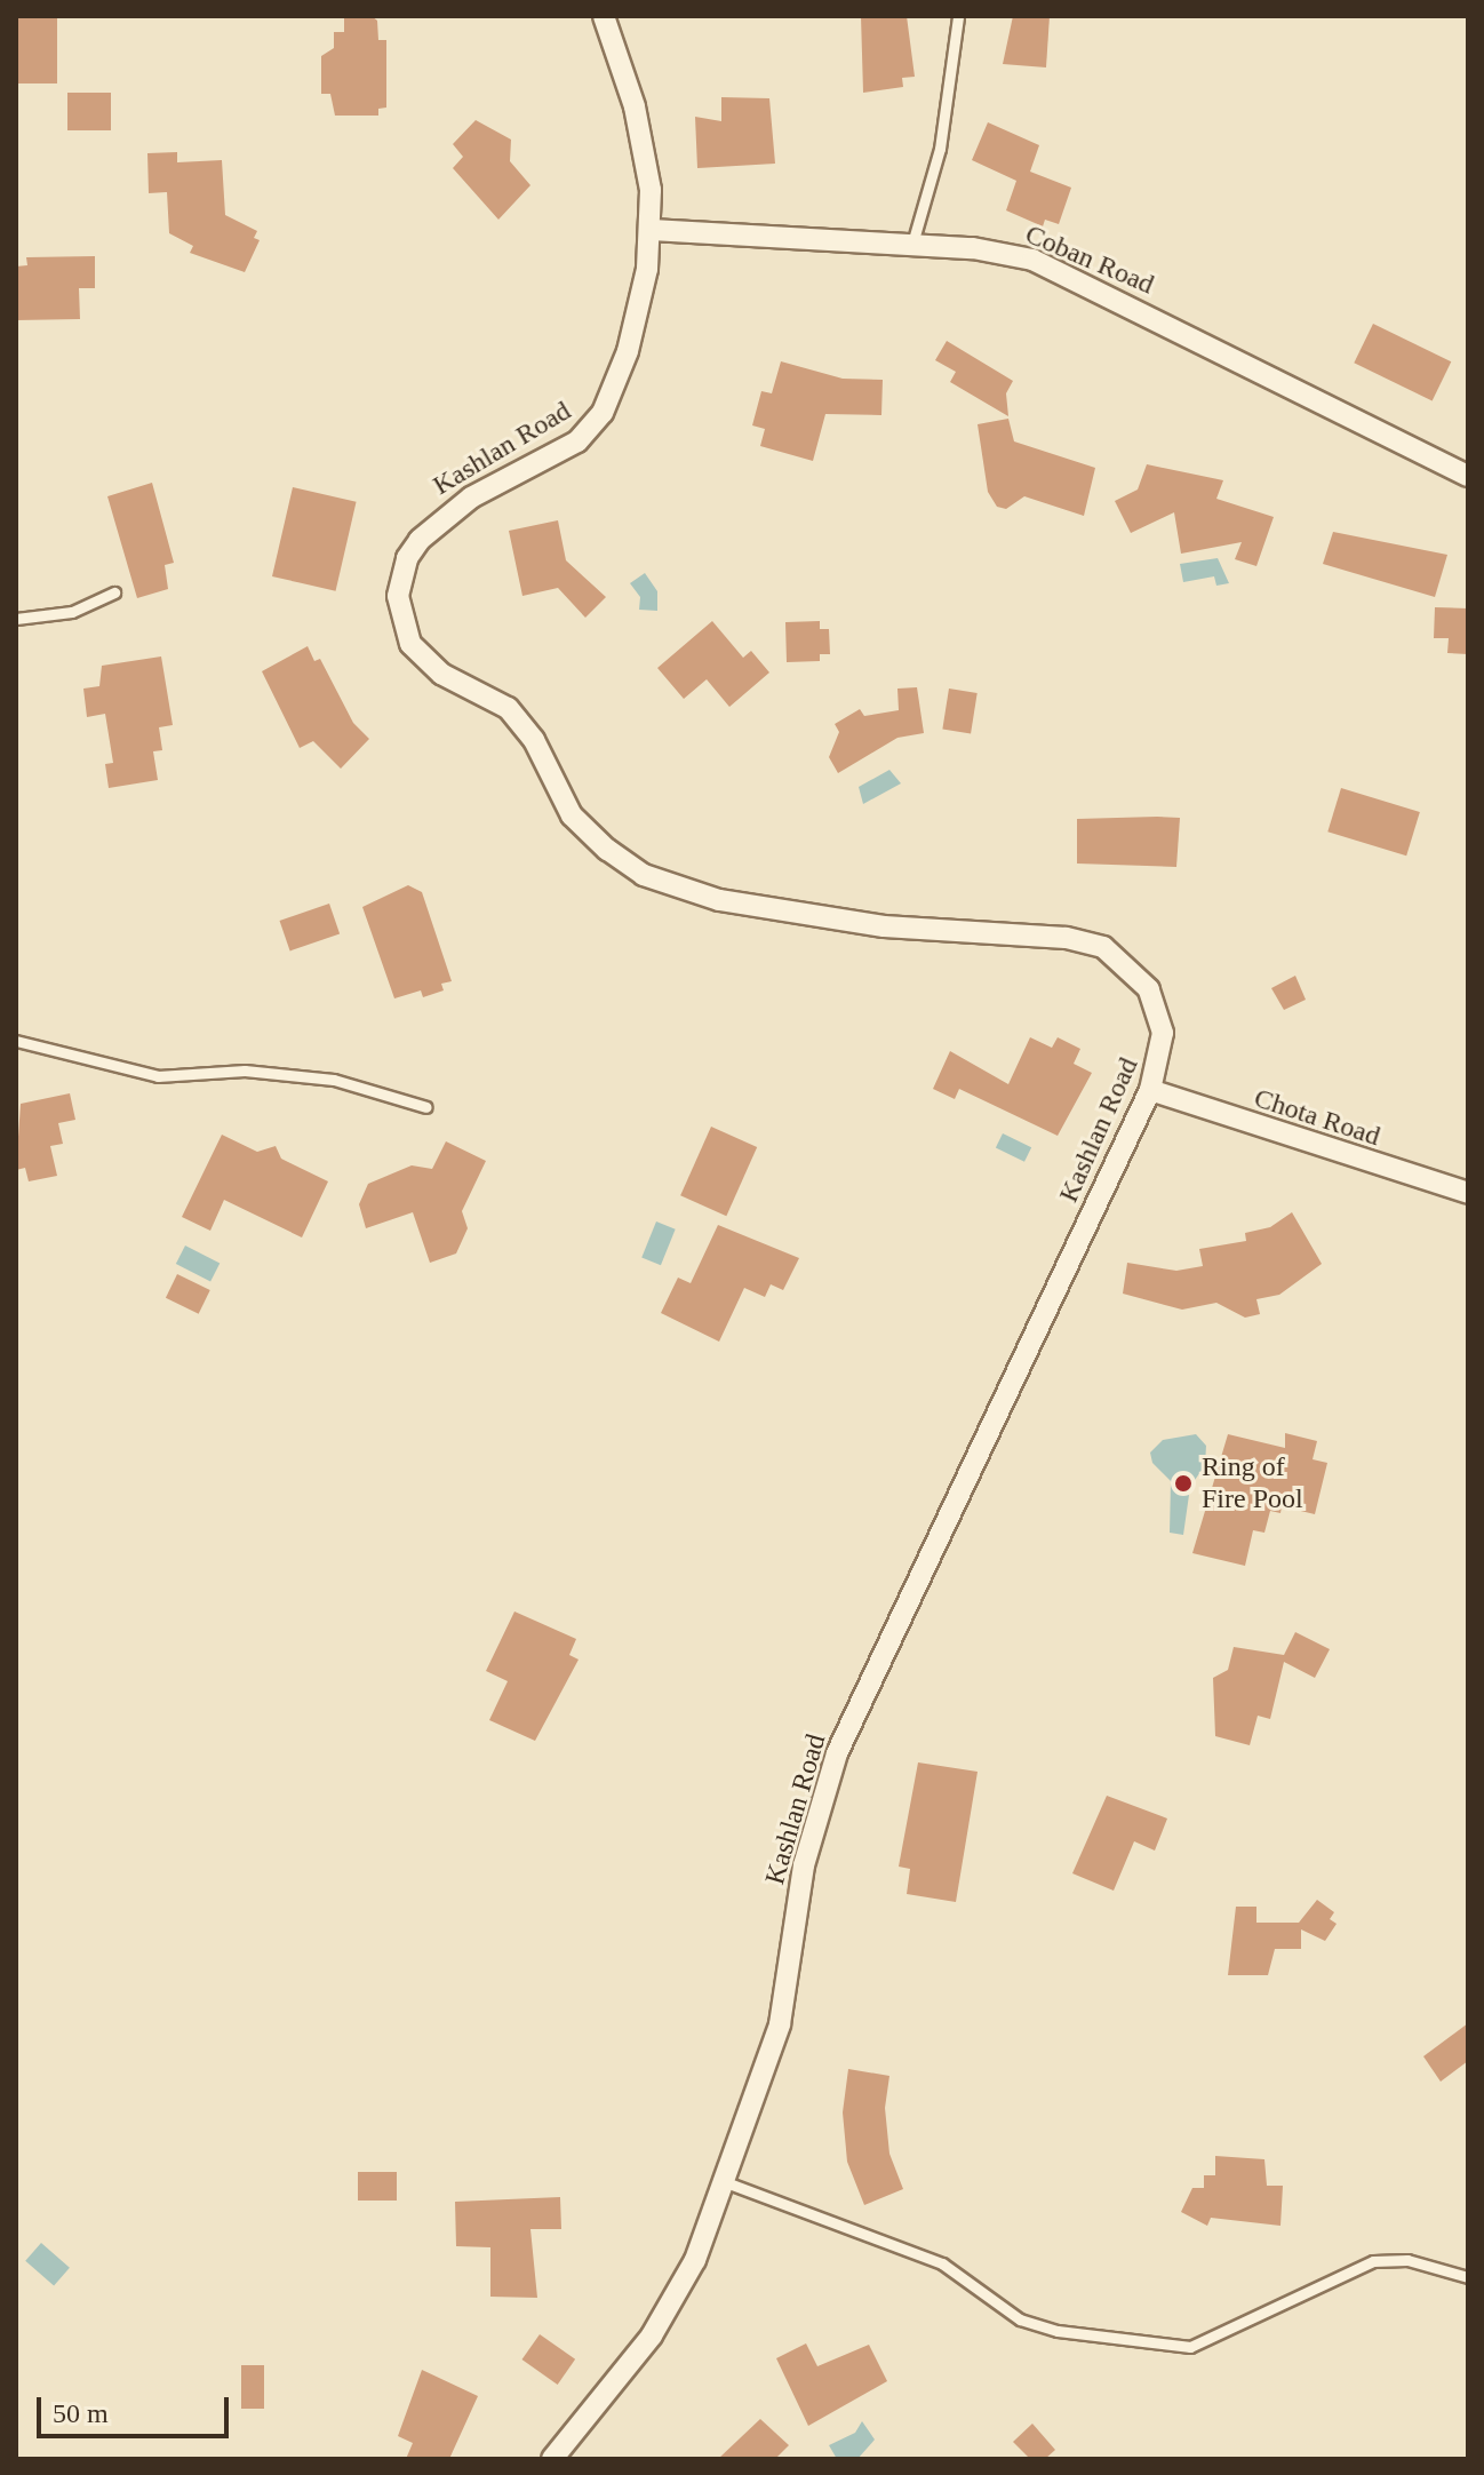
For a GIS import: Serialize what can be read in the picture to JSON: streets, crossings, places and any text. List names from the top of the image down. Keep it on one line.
{"streets":{"street":["Coban Road","Kashlan Road","Chota Road"]},"crossings":[["Coban Road","Kashlan Road"],["Kashlan Road","Chota Road"]],"places":["Ring of Fire Pool"],"scale_bar":"50 m"}
